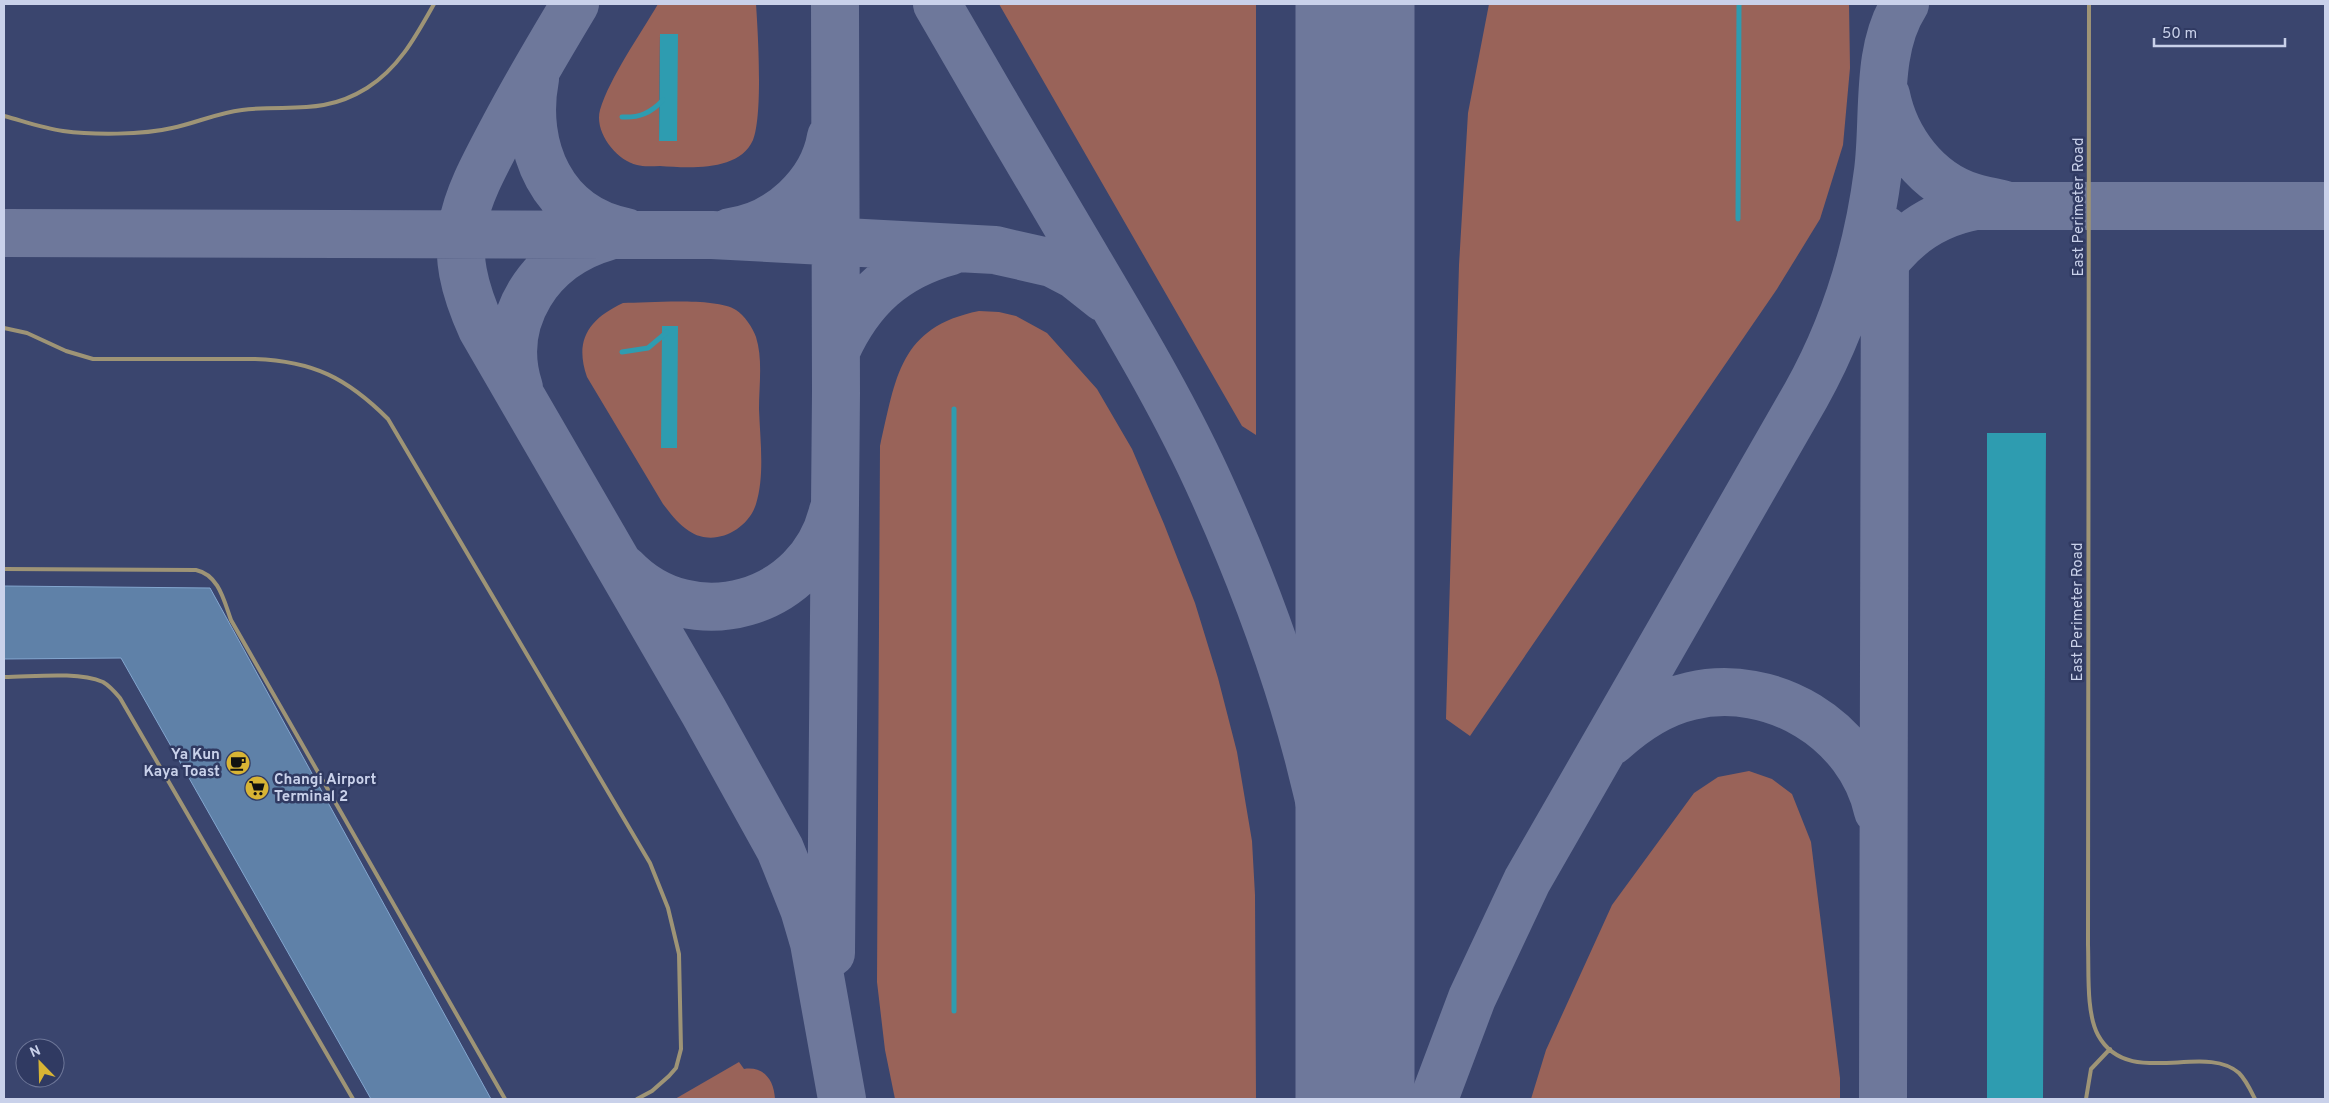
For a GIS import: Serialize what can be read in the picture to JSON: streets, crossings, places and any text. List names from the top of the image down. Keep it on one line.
{"streets":{"lane":["East Perimeter Road"]},"places":{"cafe":["Ya Kun Kaya Toast"],"supermarket":["Changi Airport Terminal 2"]},"scale_bar":"50 m","north":"top left"}
